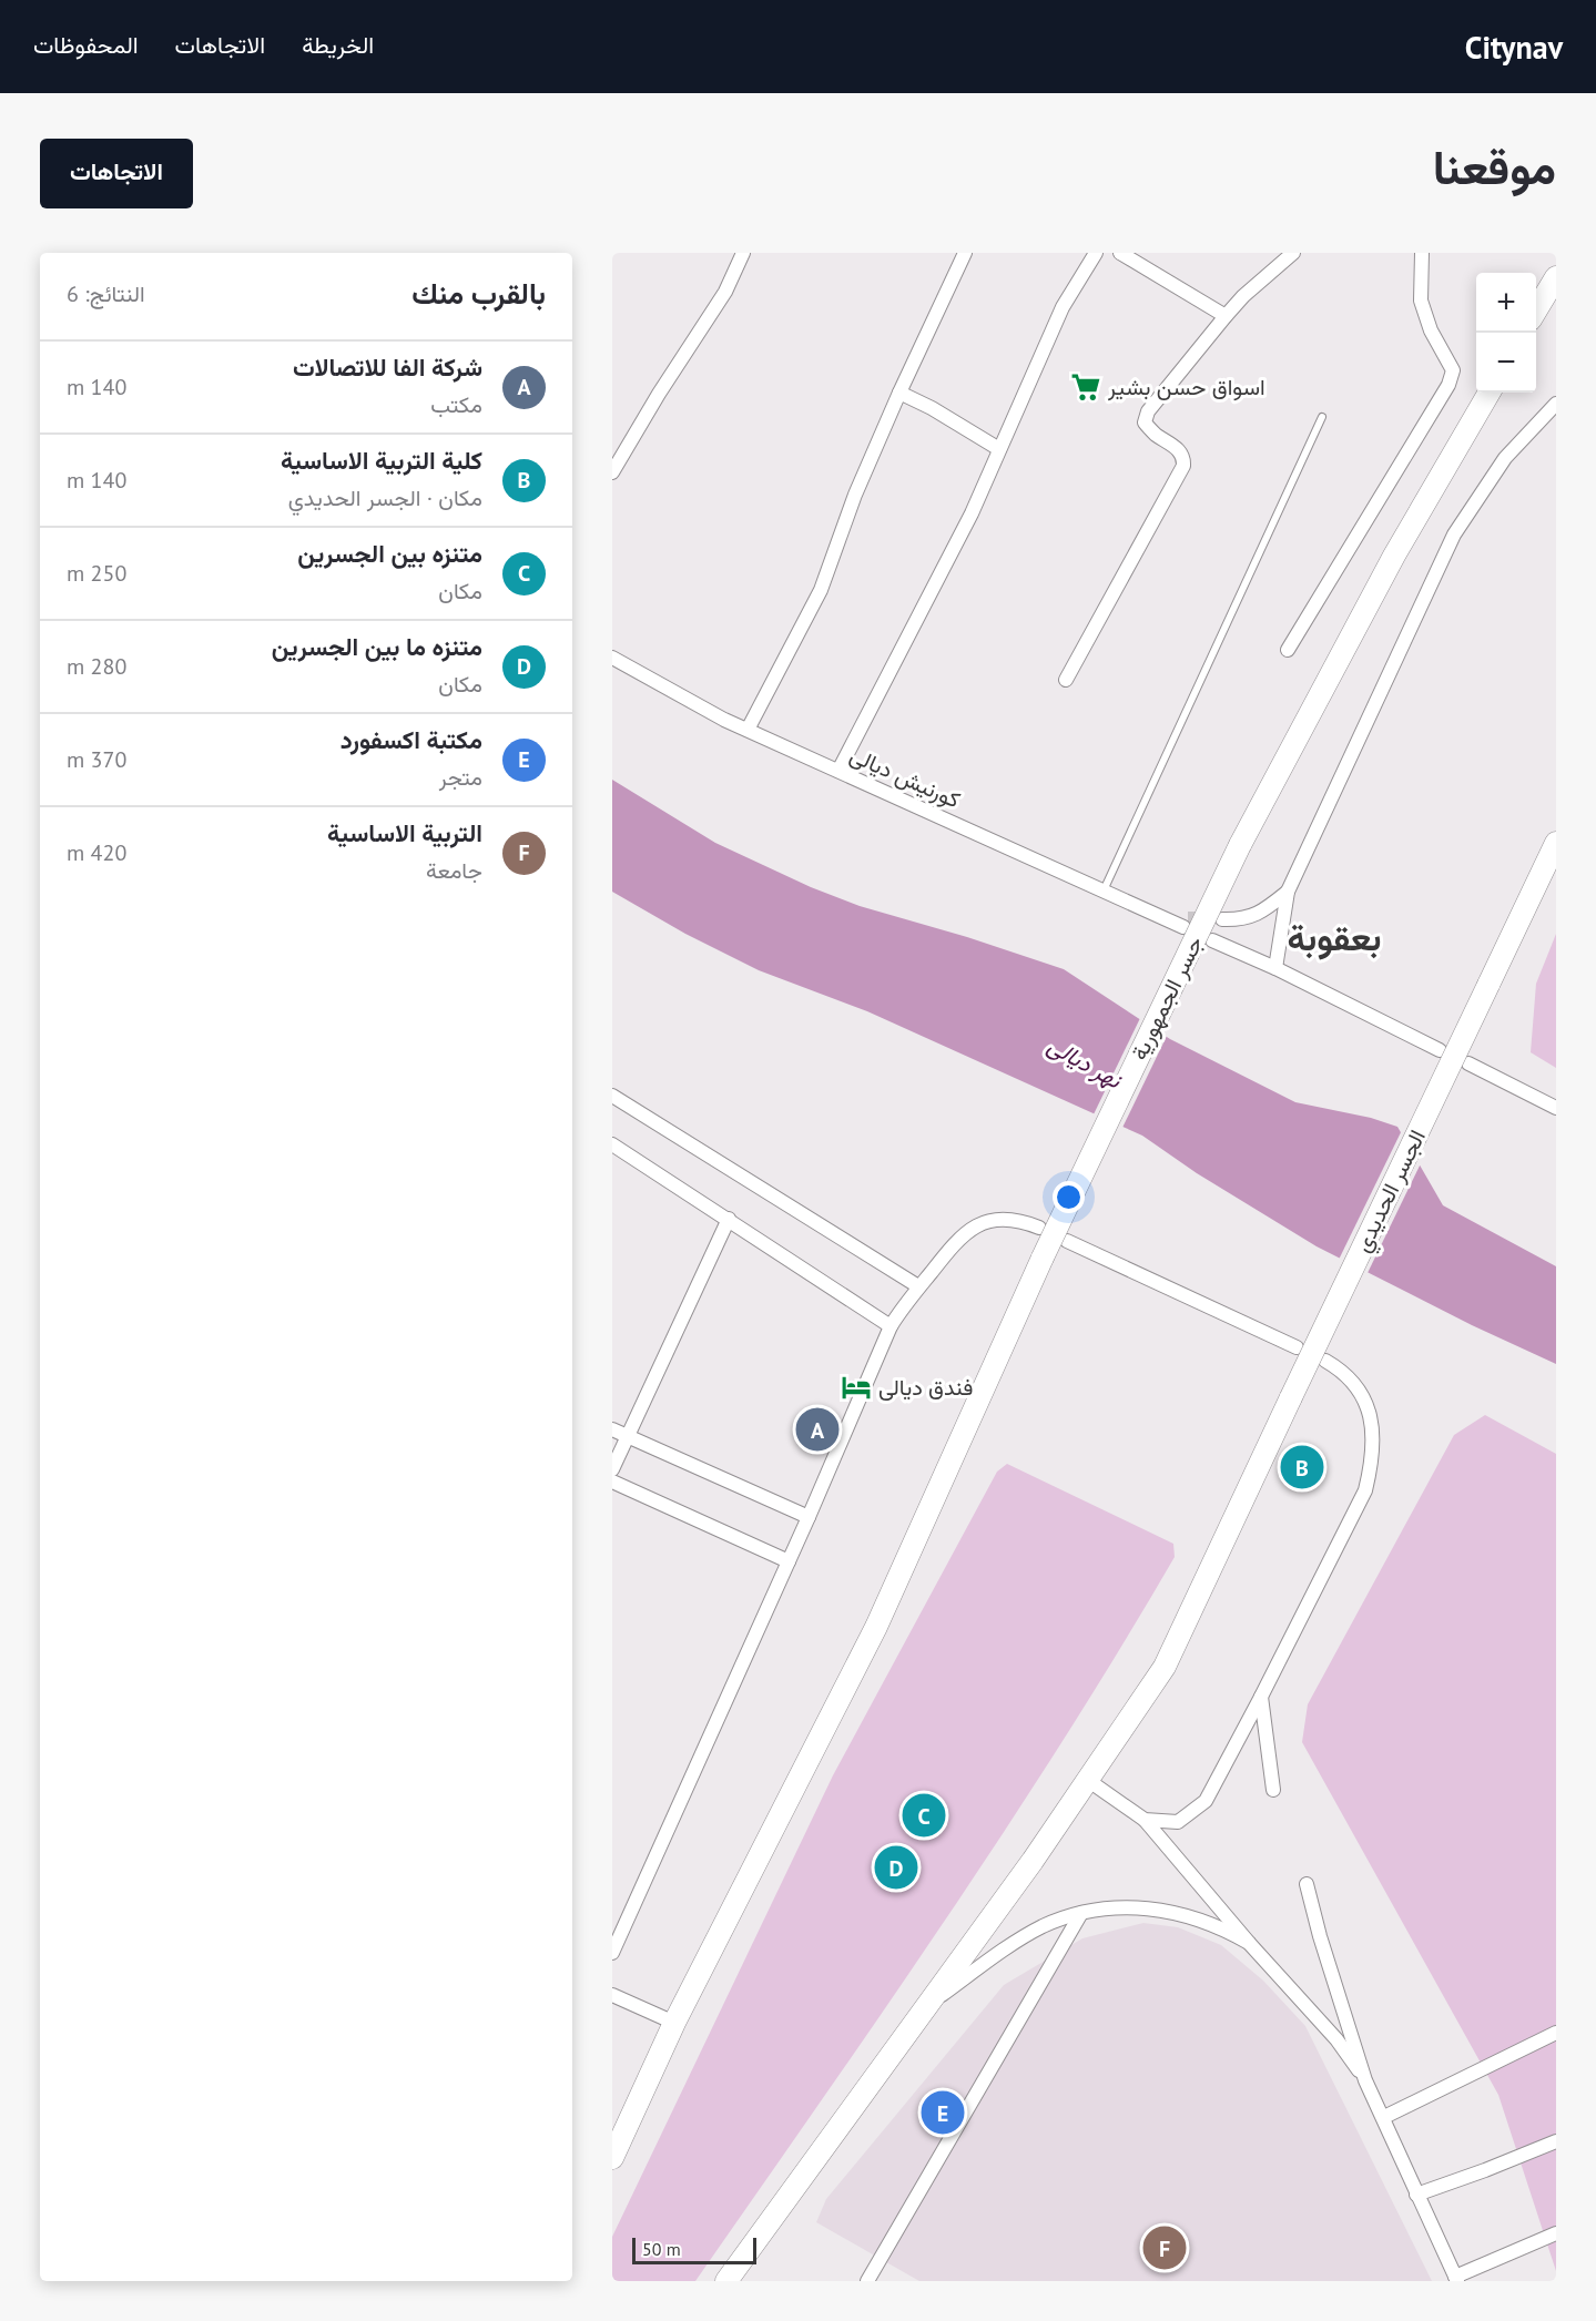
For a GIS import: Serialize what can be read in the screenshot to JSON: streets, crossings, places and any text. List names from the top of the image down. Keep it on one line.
{"streets":{"main road":["جسر الجمهورية","الجسر الحديدي"],"street":["كورنيش ديالى"]},"districts":["بعقوبة"],"water":["نهر ديالى"],"places":{"supermarket":["اسواق حسن بشير"],"hotel":["فندق ديالى"]},"scale_bar":"50 m","page":{"header":"Citynav","nav":["الخريطة","الاتجاهات","المحفوظات"],"title":"موقعنا","buttons":"الاتجاهات","heading":["بالقرب منك","النتائج: 6"],"map_buttons":["+","−"],"list":[{"mark":"A","name":"شركة الفا للاتصالات","note":"مكتب","value":"140 m"},{"mark":"B","name":"كلية التربية الاساسية","note":"مكان · الجسر الحديدي","value":"140 m"},{"mark":"C","name":"متنزه بين الجسرين","note":"مكان","value":"250 m"},{"mark":"D","name":"متنزه ما بين الجسرين","note":"مكان","value":"280 m"},{"mark":"E","name":"مكتبة اكسفورد","note":"متجر","value":"370 m"},{"mark":"F","name":"التربية الاساسية","note":"جامعة","value":"420 m"}],"pins":["A","B","C","D","E","F"],"scale":"50 m"}}
